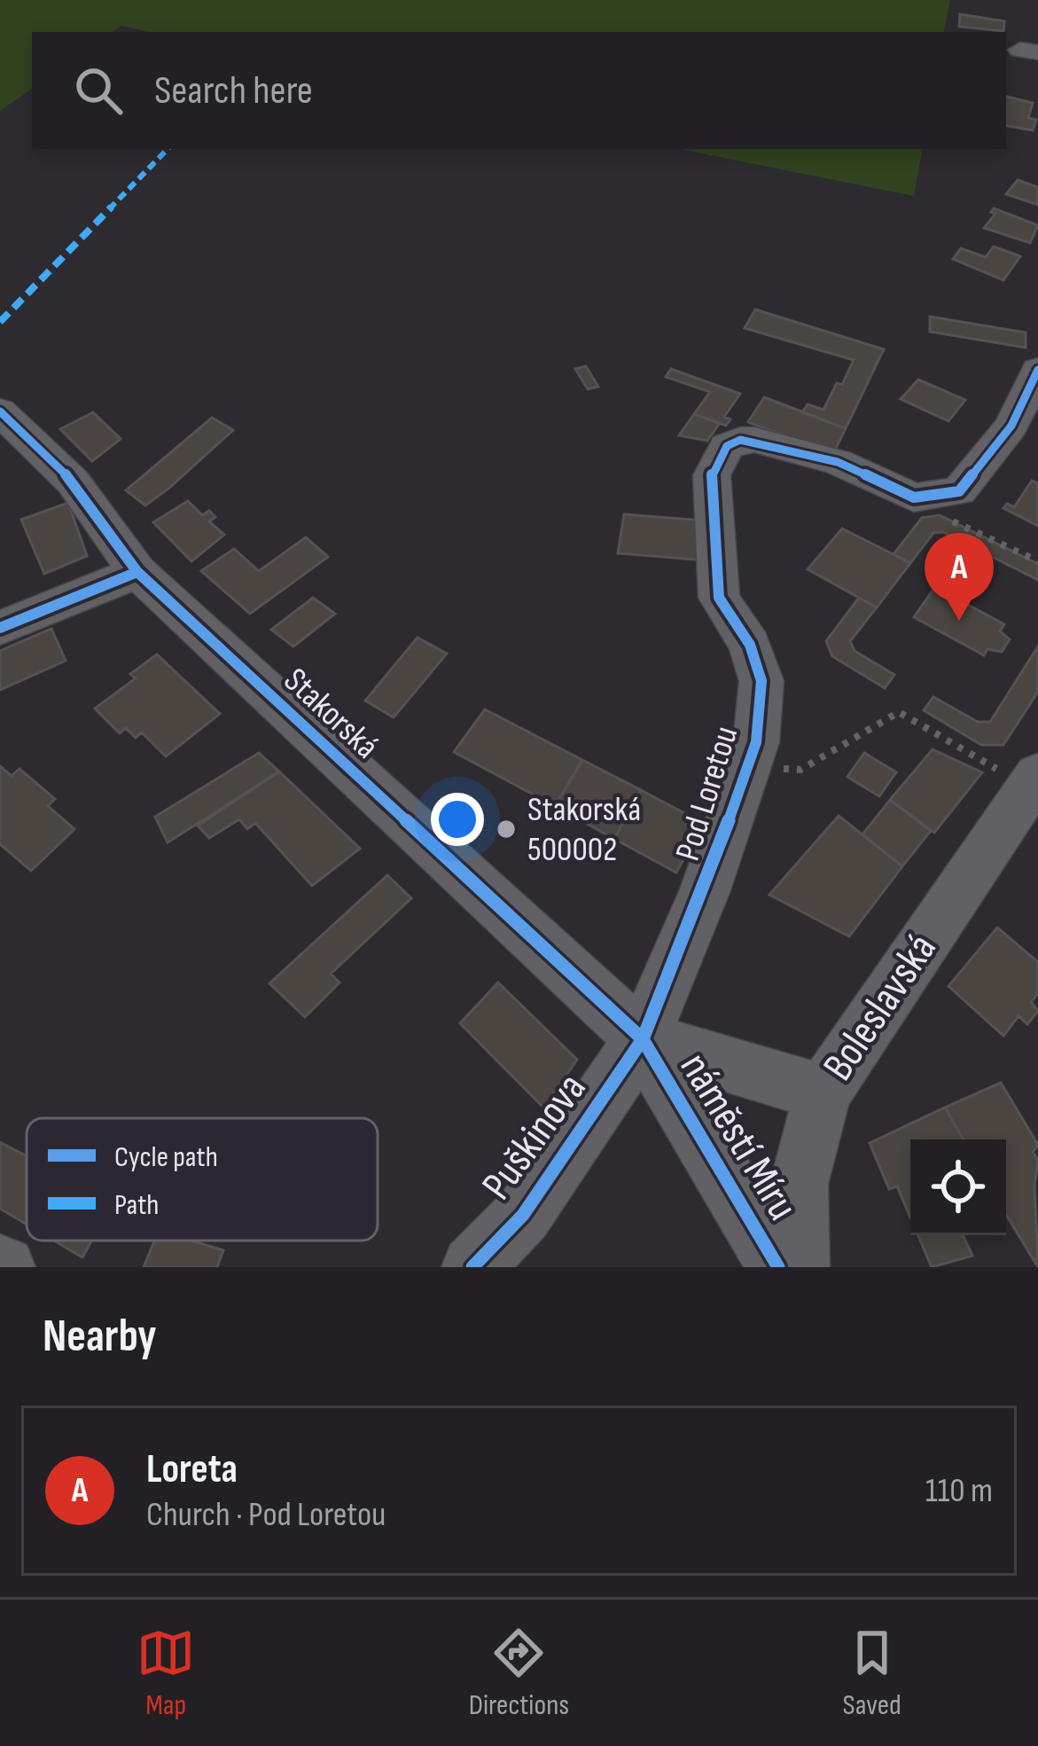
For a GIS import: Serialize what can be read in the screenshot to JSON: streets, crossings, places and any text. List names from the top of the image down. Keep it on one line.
{"streets":{"street":["Stakorská","Pod Loretou","Boleslavská","Puškinova","náměstí Míru"]},"crossings":[["Stakorská","Pod Loretou"],["Stakorská","Puškinova"],["Stakorská","náměstí Míru"],["Pod Loretou","Puškinova"],["Pod Loretou","náměstí Míru"],["Puškinova","náměstí Míru"]],"places":["Stakorská 500002"],"legend":["Cycle path","Path"],"page":{"search":"Search here","pins":"A","heading":"Nearby","list":[{"mark":"A","name":"Loreta","note":"Church · Pod Loretou","value":"110 m"}],"nav":["Map","Directions","Saved"]}}
